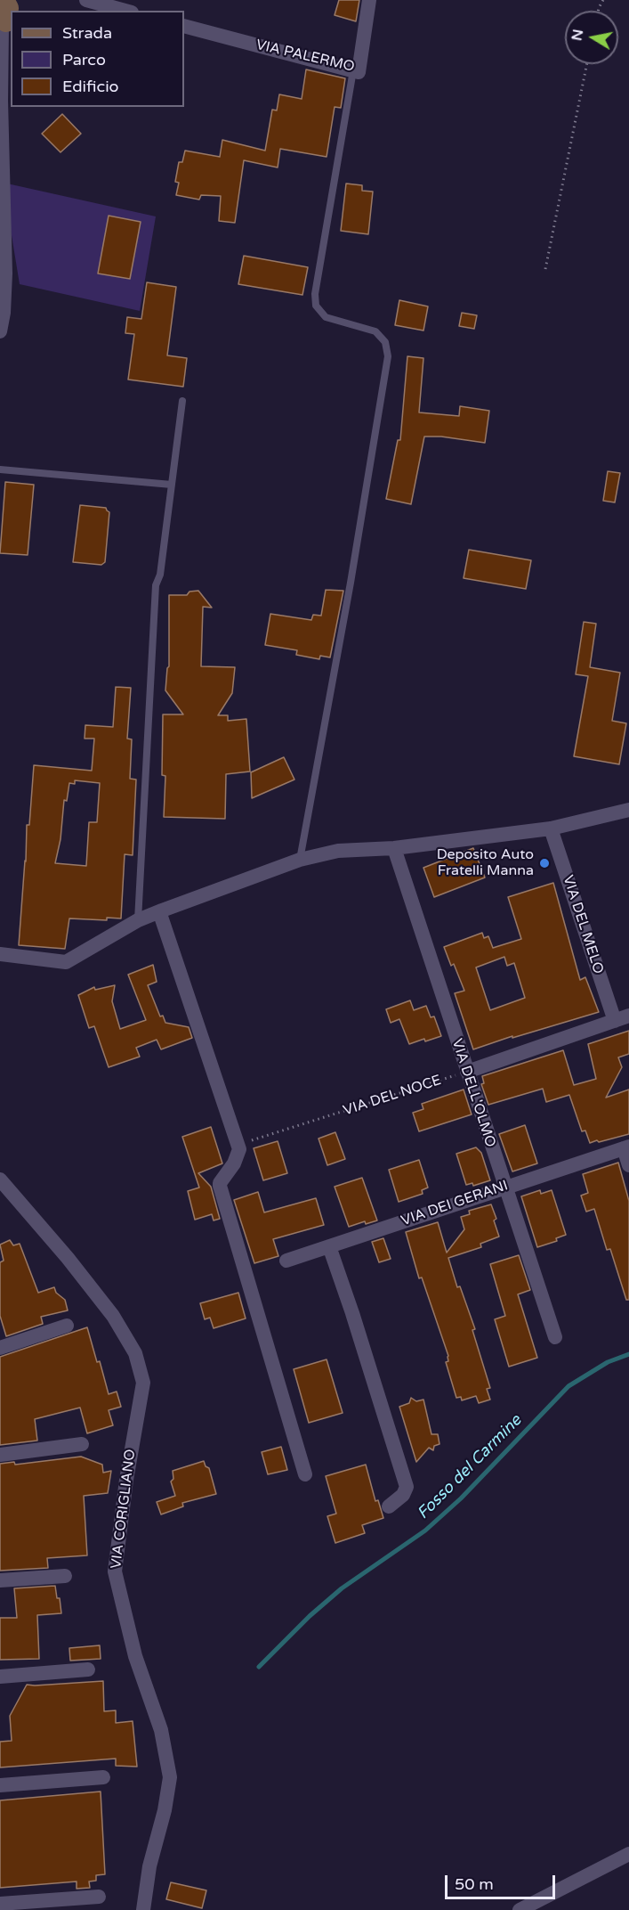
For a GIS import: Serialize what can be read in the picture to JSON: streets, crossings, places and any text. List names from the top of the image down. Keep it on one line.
{"streets":{"street":["VIA PALERMO","VIA DEL MELO","VIA DELL'OLMO","VIA DEI GERANI","VIA CORIGLIANO"],"path":["VIA DEL NOCE"]},"crossings":[["VIA DELL'OLMO","VIA DEL NOCE"],["VIA DELL'OLMO","VIA DEI GERANI"]],"water":["Fosso del Carmine"],"places":["Deposito Auto Fratelli Manna"],"legend":["Strada","Parco","Edificio"],"scale_bar":"50 m","north":"left"}
